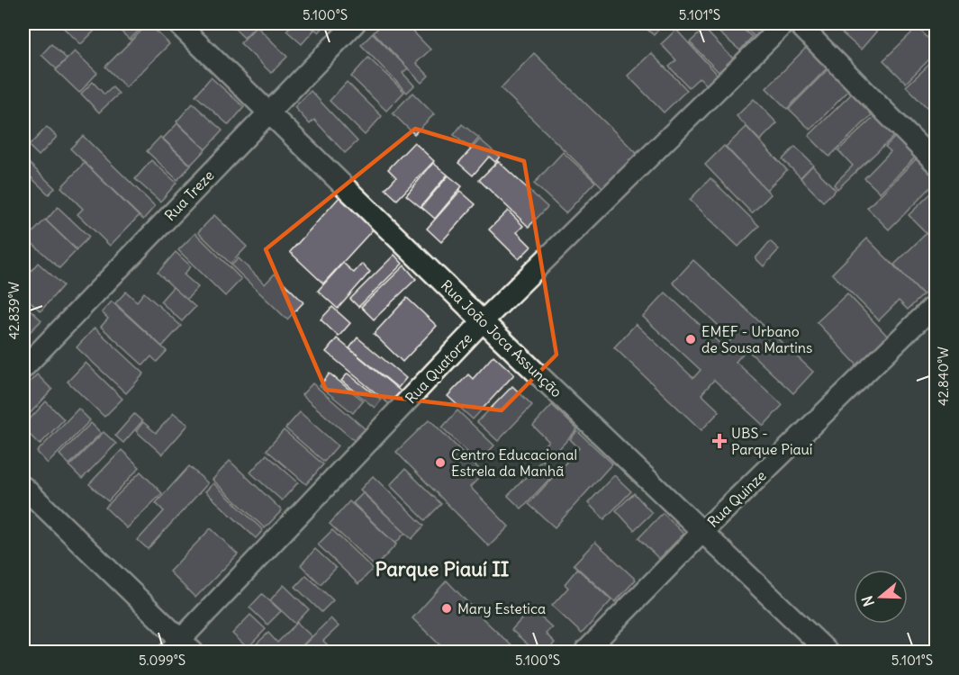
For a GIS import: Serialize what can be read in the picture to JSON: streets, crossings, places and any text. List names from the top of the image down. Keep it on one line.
{"streets":{"street":["Rua Treze","Rua João Joca Assunção","Rua Quatorze","Rua Quinze"]},"crossings":[["Rua Treze","Rua João Joca Assunção"],["Rua João Joca Assunção","Rua Quatorze"],["Rua João Joca Assunção","Rua Quinze"]],"districts":["Parque Piauí II"],"places":{"other":["EMEF - Urbano de Sousa Martins","Centro Educacional Estrela da Manhã","Mary Estetica"],"health":["UBS - Parque Piauí"]},"north":"left","coordinates":["5.100°S","5.101°S","42.839°W","42.840°W","5.099°S"]}
